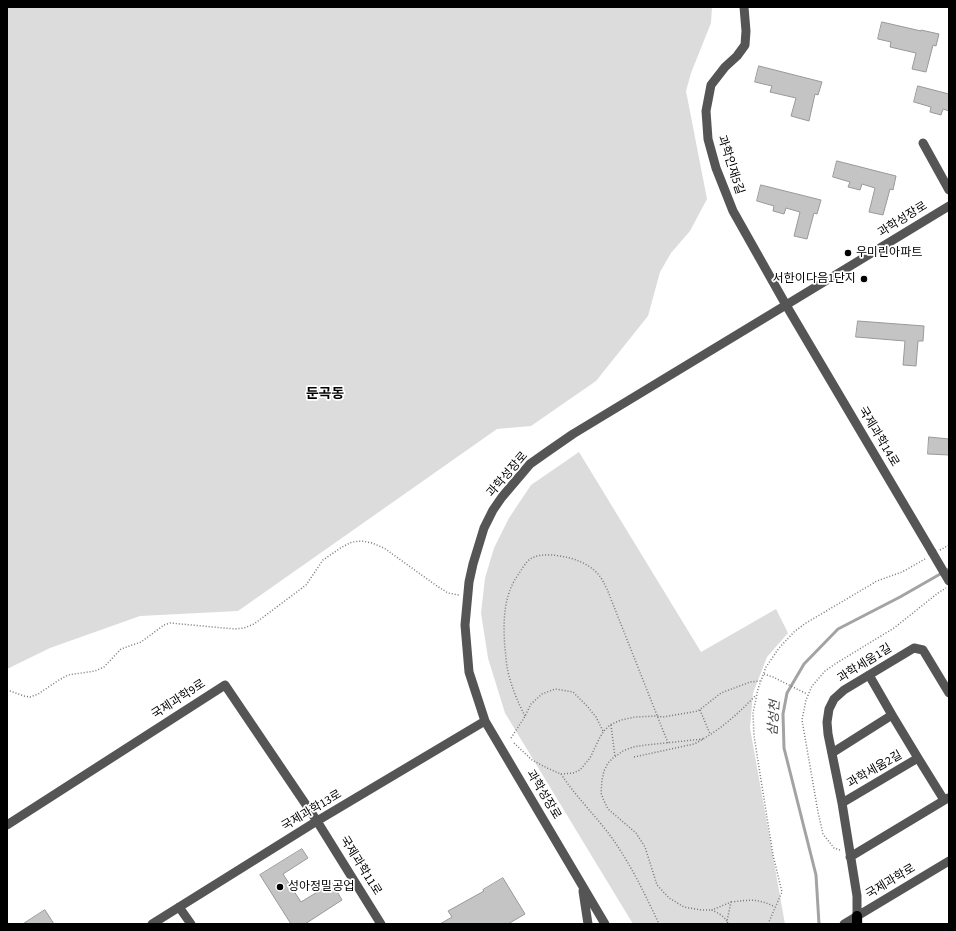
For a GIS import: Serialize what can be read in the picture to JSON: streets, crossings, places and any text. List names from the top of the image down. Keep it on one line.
{"streets":{"street":["과학인재5길","과학성장로","국제과학14로","과학세움1길","국제과학9로","과학세움2길","국제과학13로","국제과학11로","국제과학로"]},"crossings":[["과학인재5길","과학성장로"],["과학인재5길","국제과학14로"],["과학성장로","국제과학14로"],["과학성장로","국제과학13로"],["과학세움1길","과학세움2길"],["과학세움1길","국제과학로"],["국제과학9로","국제과학13로"],["국제과학9로","국제과학11로"],["국제과학13로","국제과학11로"]],"districts":["둔곡동"],"water":["삼성천"],"places":["우미린아파트","서한이다음1단지","성아정밀공업"]}
